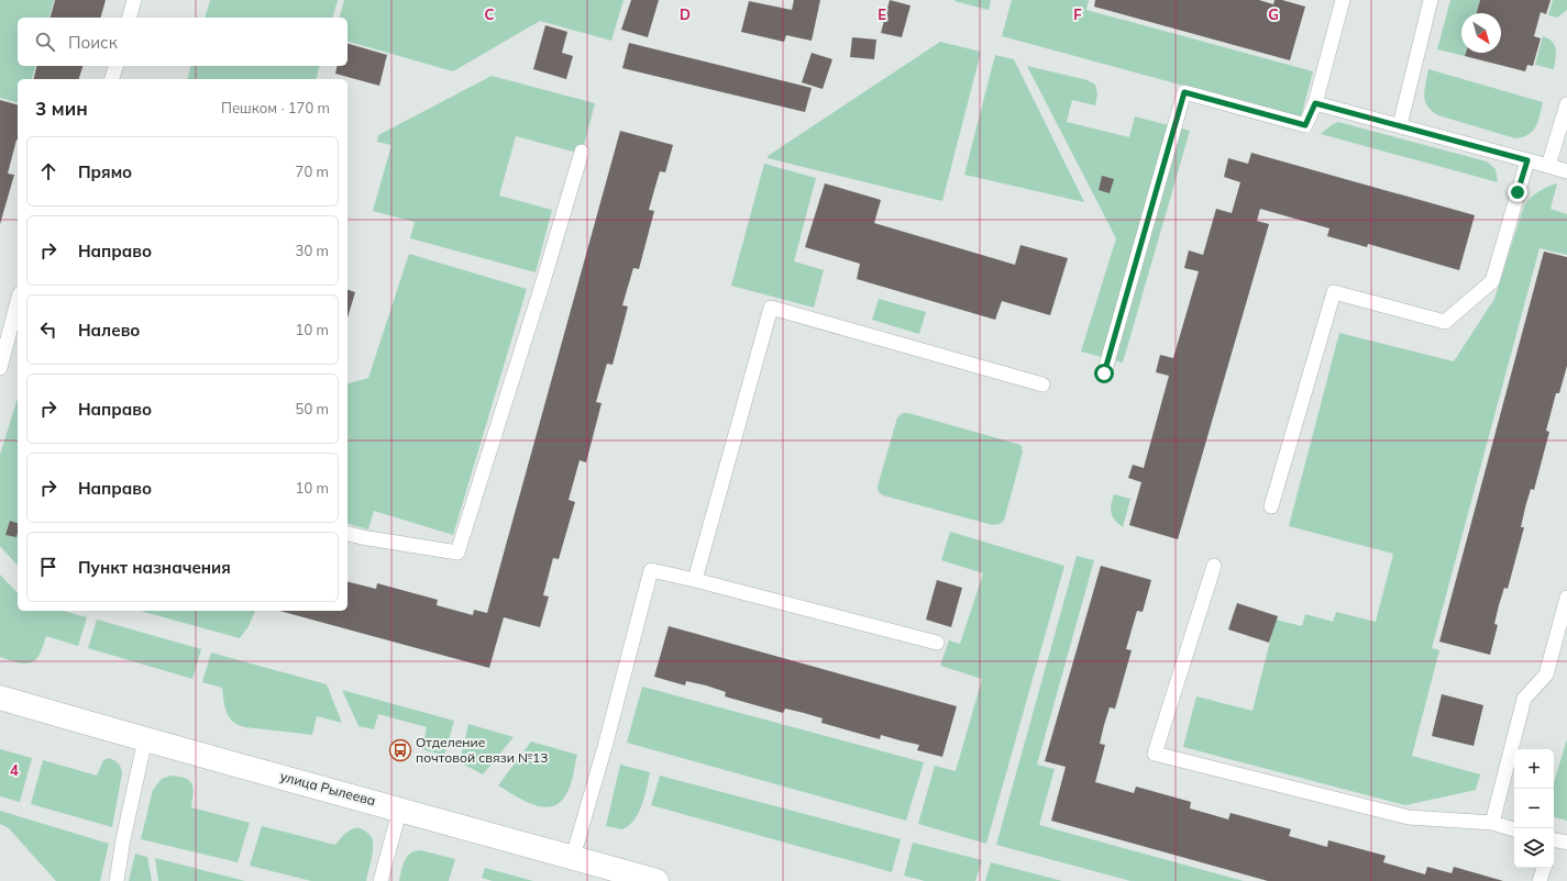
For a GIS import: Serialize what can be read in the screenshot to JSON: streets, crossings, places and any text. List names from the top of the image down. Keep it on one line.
{"streets":{"main road":["улица Рылеева"]},"places":{"bus stop":["Отделение почтовой связи №13"]},"north":"bottom right","page":{"search":"Поиск","heading":["3 мин","Пешком · 170 m"],"list":[["Прямо","70 m"],["Направо","30 m"],["Налево","10 m"],["Направо","50 m"],["Направо","10 m"],"Пункт назначения"],"map_buttons":["+","−"]},"grid":{"columns":["C","D","E","F","G"],"rows":["4"]}}
